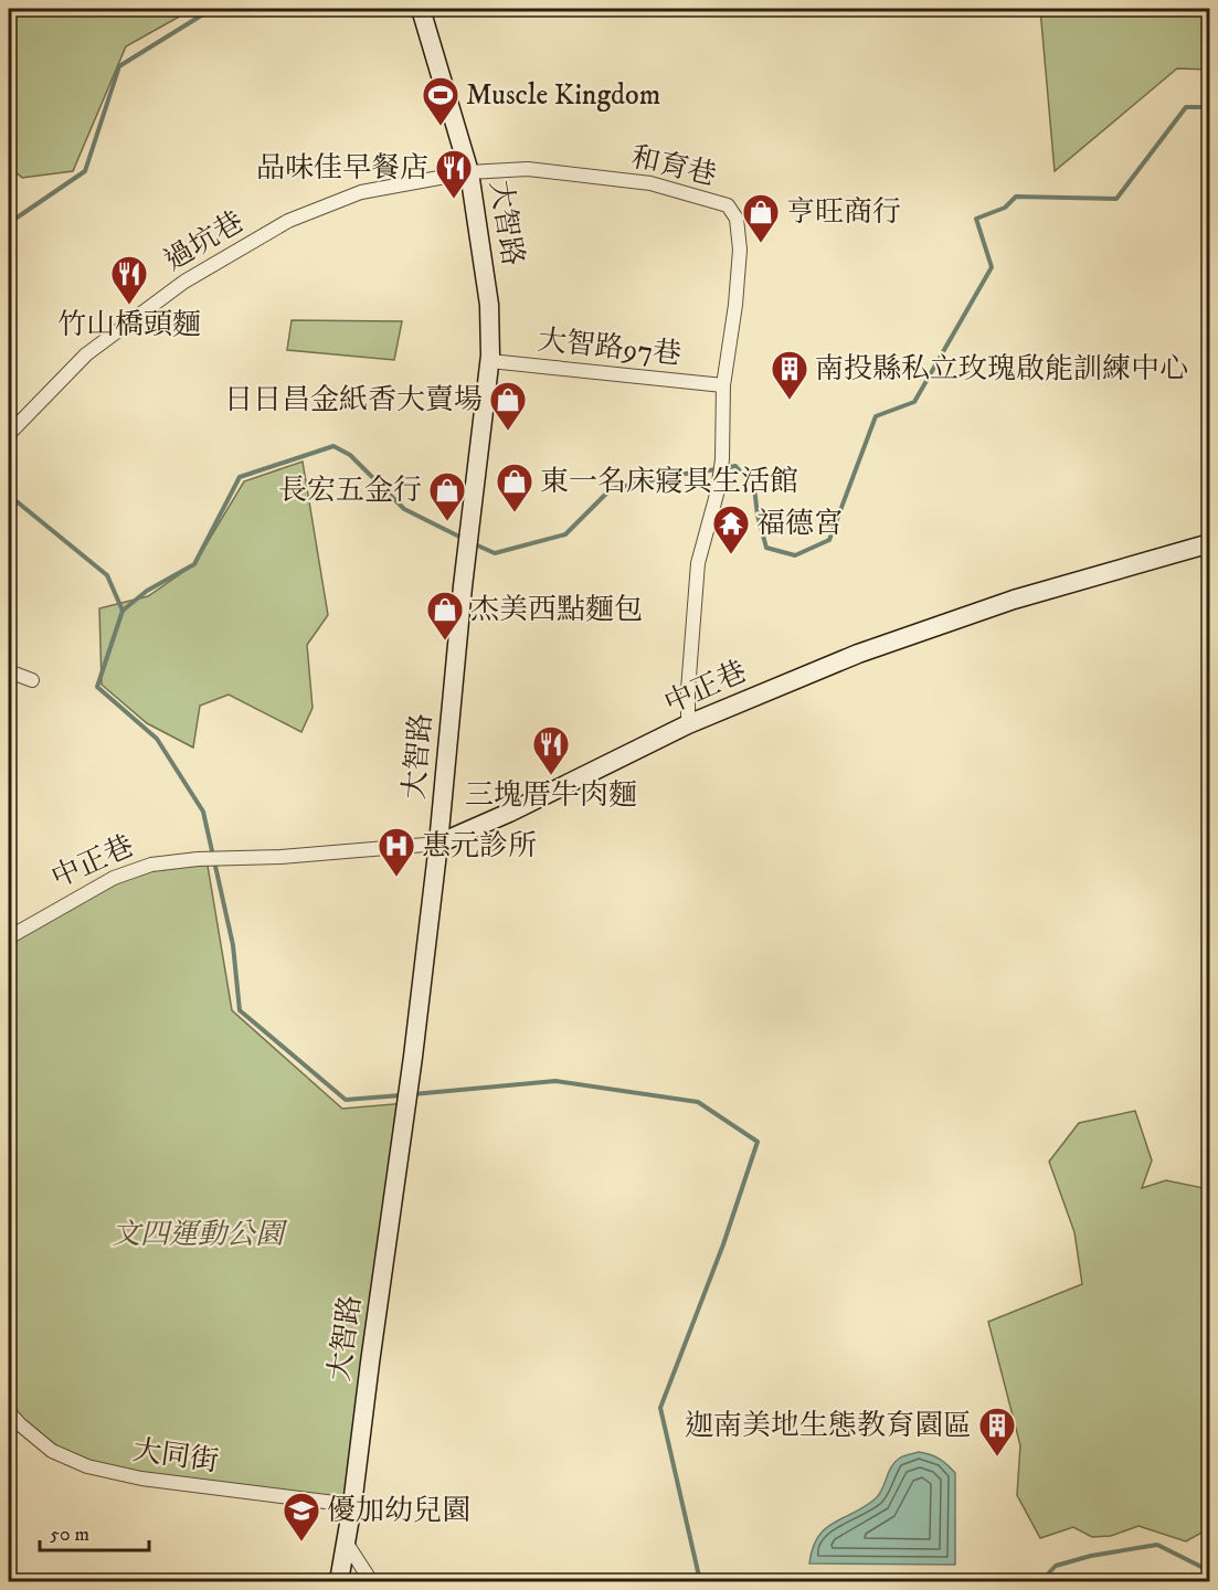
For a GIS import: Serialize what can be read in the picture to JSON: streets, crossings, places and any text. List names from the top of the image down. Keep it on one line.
{"streets":{"street":["和育巷","大智路","過坑巷","大智路97巷","中正巷","大同街"]},"crossings":[["和育巷","大智路"],["和育巷","過坑巷"],["和育巷","大智路97巷"],["和育巷","中正巷"],["大智路","過坑巷"],["大智路","大智路97巷"],["大智路","中正巷"],["大智路","大同街"]],"parks":["文四運動公園"],"places":{"sports":["Muscle Kingdom"],"restaurant":["品味佳早餐店","竹山橋頭麵","三塊厝牛肉麵"],"shop":["亨旺商行","日日昌金紙香大賣場","東一名床寢具生活館","長宏五金行","杰美西點麵包"],"building":["南投縣私立玫瑰啟能訓練中心","迦南美地生態教育園區"],"temple":["福德宮"],"hospital":["惠元診所"],"school or university":["優加幼兒園"]},"scale_bar":"50 m"}
